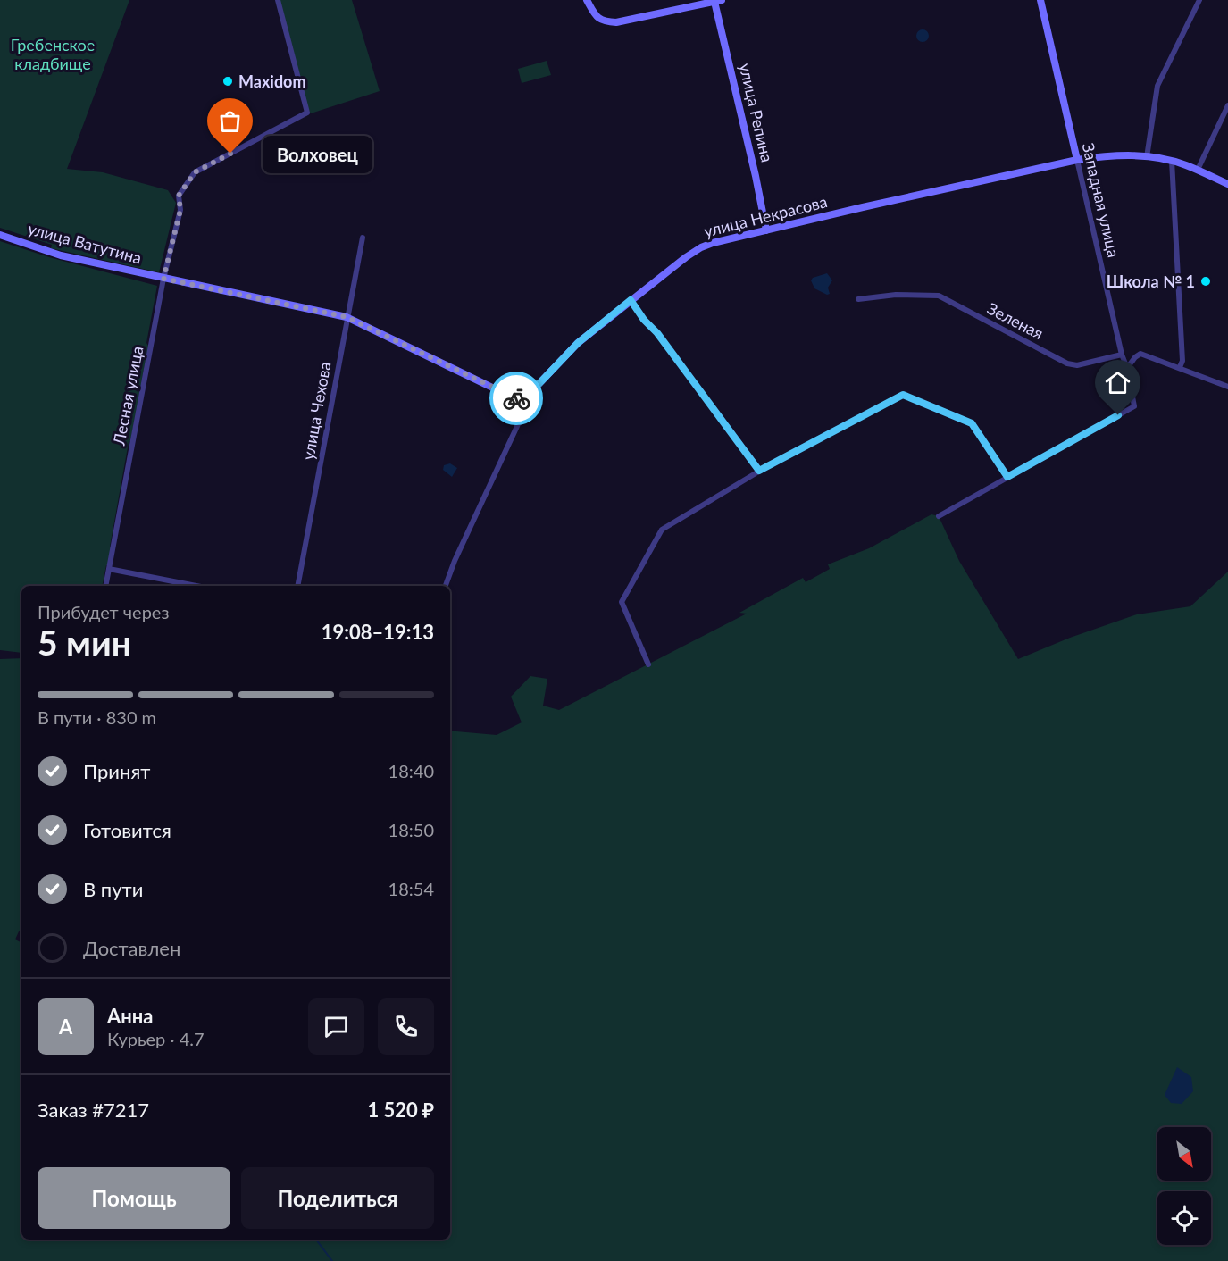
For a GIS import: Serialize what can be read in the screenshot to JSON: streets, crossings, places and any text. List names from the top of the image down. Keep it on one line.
{"streets":{"street":["улица Репина","Западная улица","улица Некрасова","улица Ватутина","Зеленая","Лесная улица","улица Чехова"]},"crossings":[["улица Репина","улица Некрасова"],["Западная улица","улица Некрасова"],["Западная улица","Зеленая"],["улица Некрасова","улица Ватутина"],["улица Ватутина","Лесная улица"],["улица Ватутина","улица Чехова"]],"parks":["Гребенское кладбище"],"places":["Maxidom","Волховец","Школа № 1"],"north":"bottom right","page":{"bubble":"Волховец","heading":["5 мин","Прибудет через","19:08–19:13"],"panel":["Анна","Курьер · 4.7","Заказ #7217","1 520 ₽"],"bar":"В пути · 830 m","list":[["Принят","18:40"],["Готовится","18:50"],["В пути","18:54"],"Доставлен"],"round":"А","buttons":["Помощь","Поделиться"]}}
